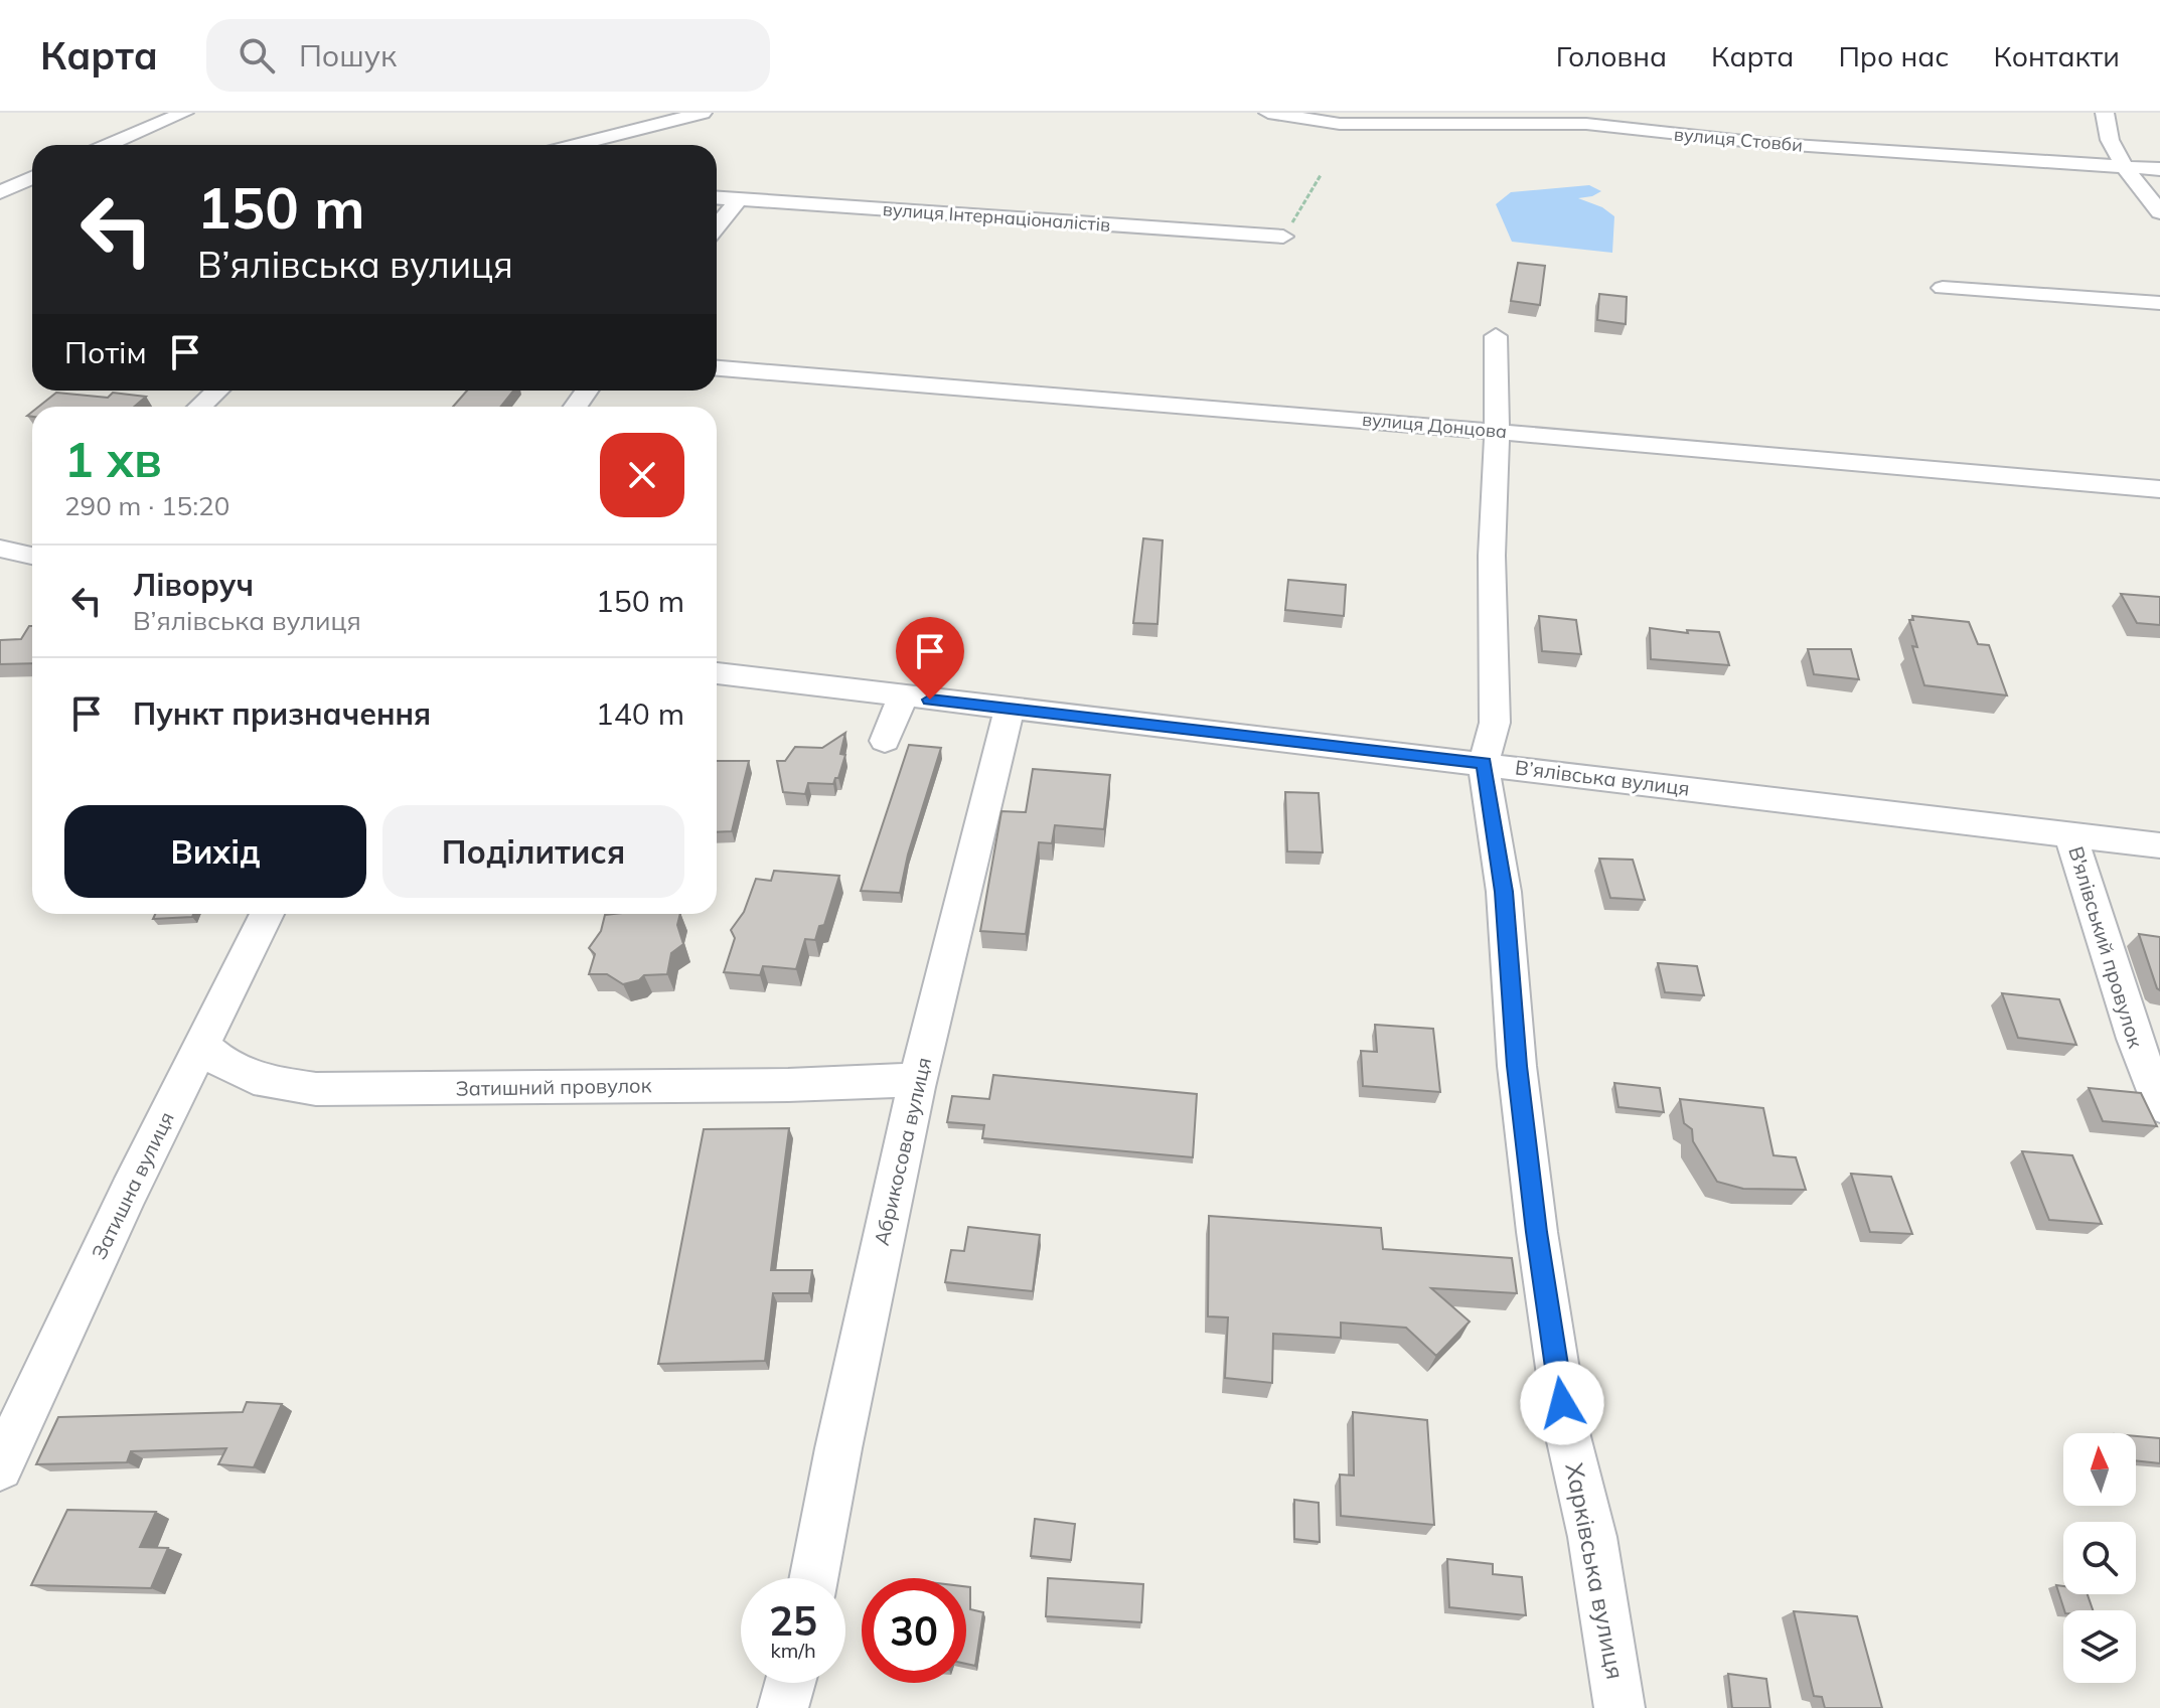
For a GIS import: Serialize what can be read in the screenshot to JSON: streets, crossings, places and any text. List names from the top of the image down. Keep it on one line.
{"streets":{"street":["вулиця Стовби","вулиця Інтернаціоналістів","вулиця Донцова","В’ялівська вулиця","В'ялівський провулок","Затишний провулок","Абрикосова вулиця","Затишна вулиця","Харківська вулиця"]},"crossings":[["В’ялівська вулиця","В'ялівський провулок"],["В’ялівська вулиця","Абрикосова вулиця"],["В’ялівська вулиця","Харківська вулиця"],["Затишний провулок","Абрикосова вулиця"],["Затишний провулок","Затишна вулиця"]],"north":"top","page":{"header":"Карта","search":"Пошук","nav":["Головна","Карта","Про нас","Контакти"],"turn":["150 m","В’ялівська вулиця"],"then":"Потім","heading":["1 хв","290 m · 15:20"],"list":[{"name":"Ліворуч","note":"В’ялівська вулиця","value":"150 m"},{"name":"Пункт призначення","value":"140 m"}],"buttons":["Вихід","Поділитися"],"speed":"25 km/h","limit":"30"}}
